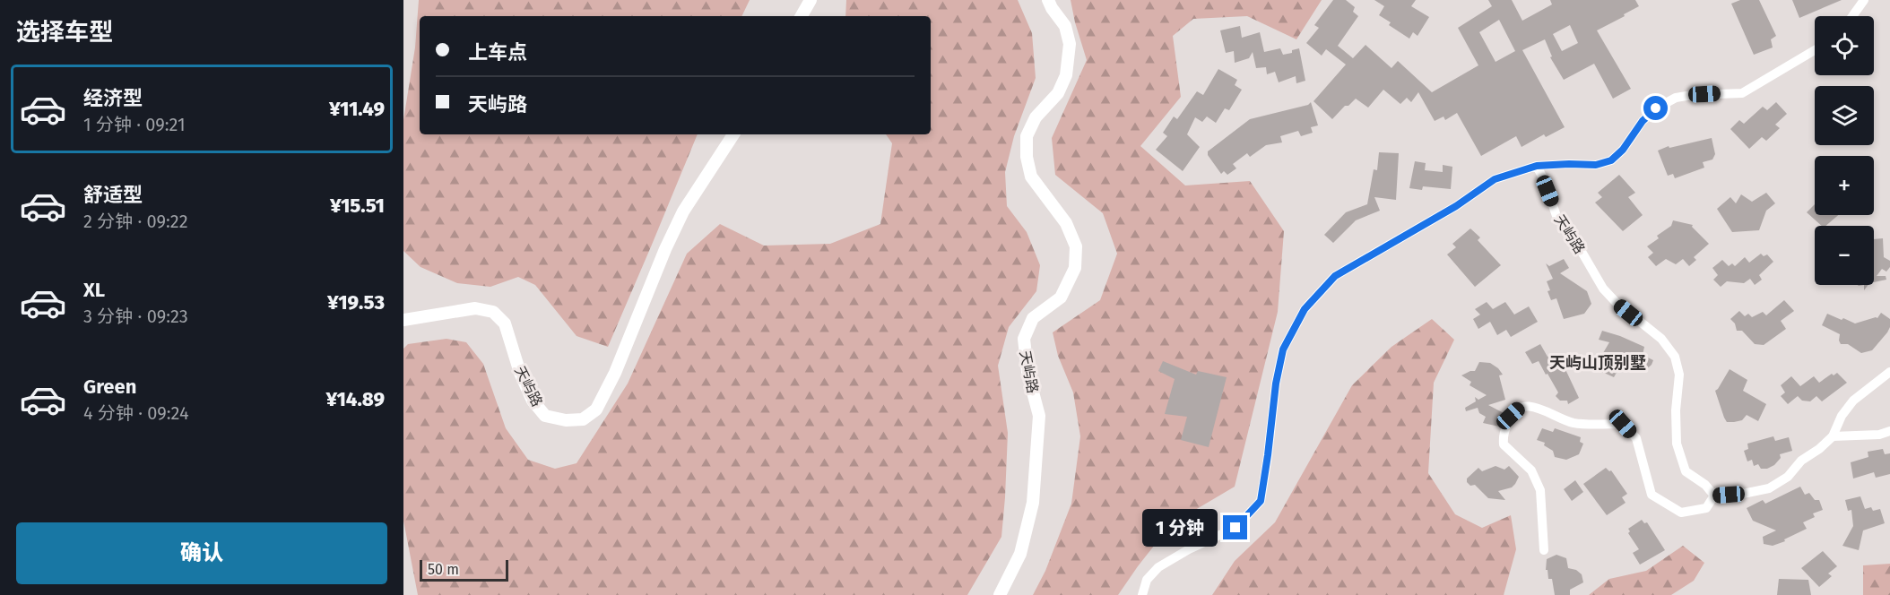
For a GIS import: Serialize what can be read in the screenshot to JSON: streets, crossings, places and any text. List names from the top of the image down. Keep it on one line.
{"streets":{"street":["天屿路"]},"districts":["天屿山顶别墅"],"scale_bar":"50 m","page":{"heading":"选择车型","map_buttons":["+","−"],"banner":["上车点","天屿路"],"list":[{"name":"经济型","note":"1 分钟 · 09:21","value":"¥11.49"},{"name":"舒适型","note":"2 分钟 · 09:22","value":"¥15.51"},{"name":"XL","note":"3 分钟 · 09:23","value":"¥19.53"},{"name":"Green","note":"4 分钟 · 09:24","value":"¥14.89"}],"bubble":"1 分钟","buttons":"确认","scale":"50 m"}}
